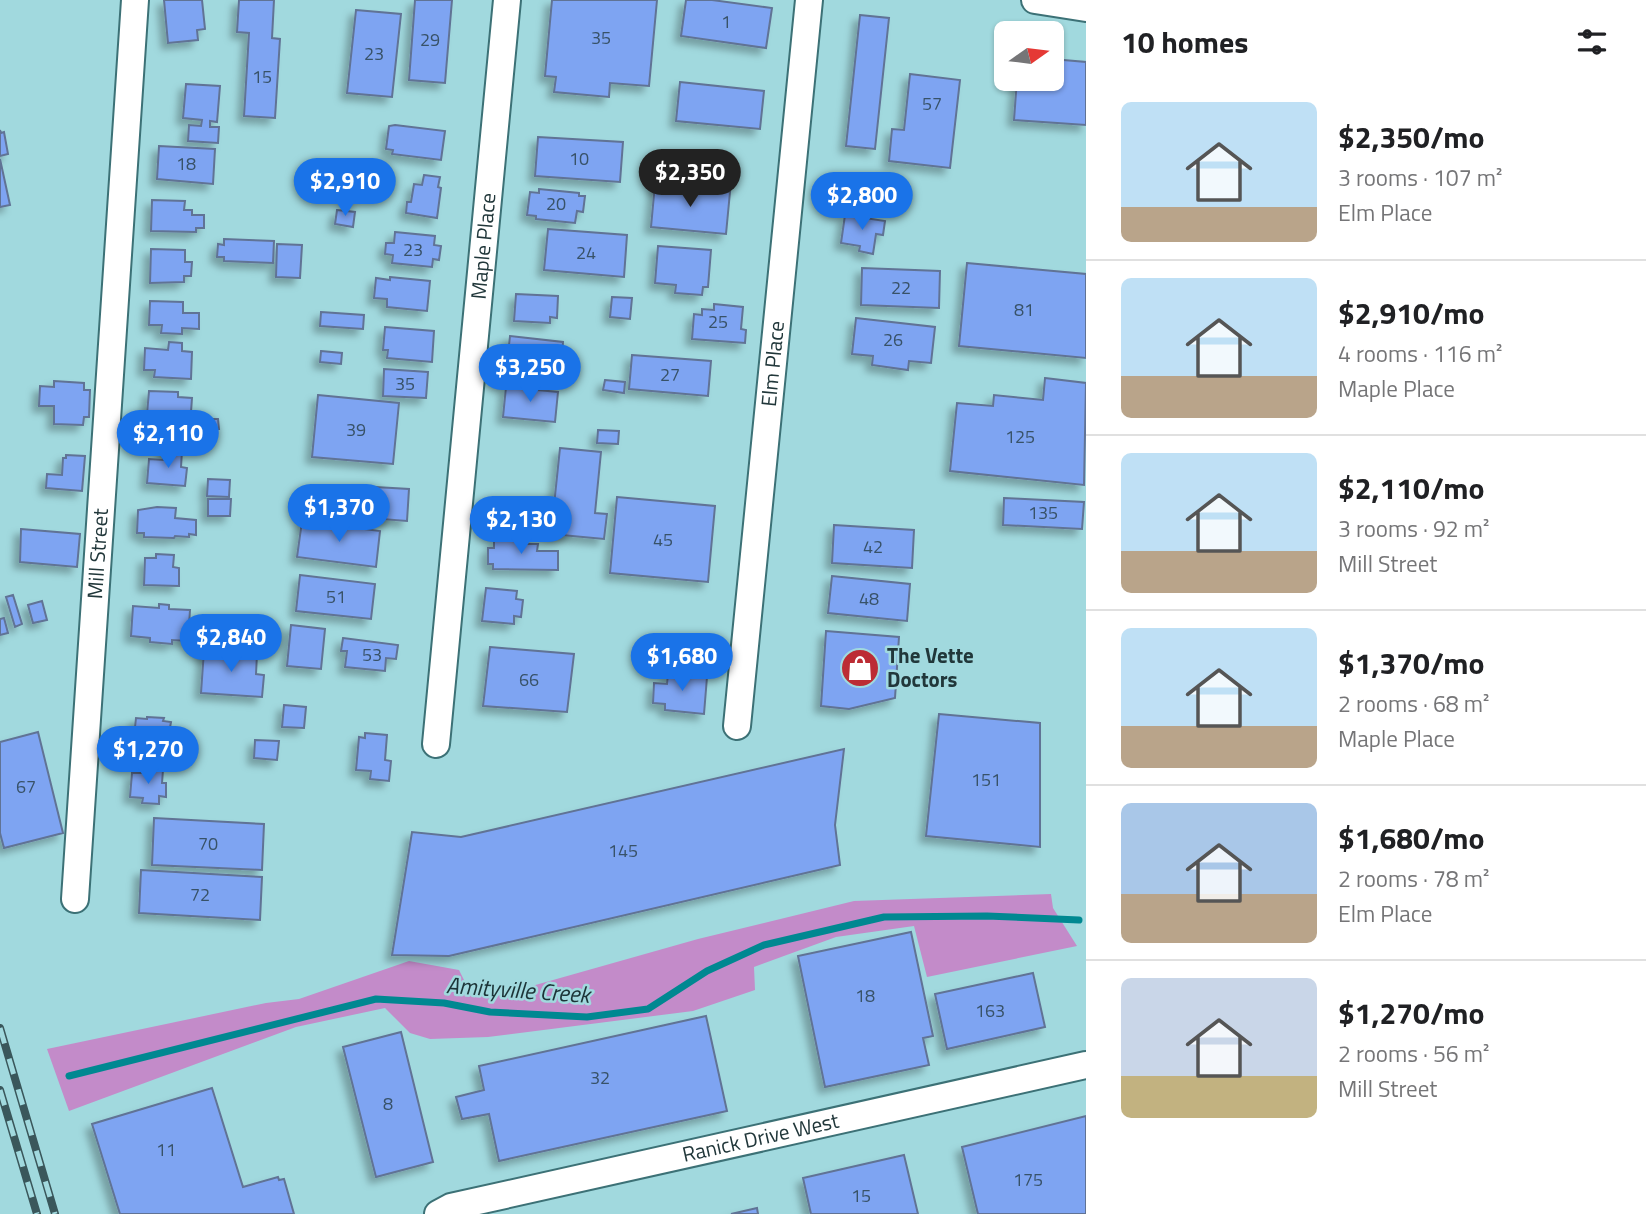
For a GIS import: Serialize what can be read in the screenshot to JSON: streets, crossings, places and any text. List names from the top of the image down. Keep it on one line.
{"streets":{"street":["Maple Place","Elm Place","Mill Street","Ranick Drive West"]},"water":["Amityville Creek"],"places":{"shop":["The Vette Doctors"]},"house_numbers":["1","35","29","23","15","57","10","18","20","23","24","22","81","25","26","27","35","39","125","135","45","42","51","48","53","66","151","67","70","145","72","18","163","32","8","11","175","15"],"north":"right","page":{"heading":"10 homes","list":[{"name":"$2,350/mo","note":"3 rooms · 107 m² · Elm Place"},{"name":"$2,910/mo","note":"4 rooms · 116 m² · Maple Place"},{"name":"$2,110/mo","note":"3 rooms · 92 m² · Mill Street"},{"name":"$1,370/mo","note":"2 rooms · 68 m² · Maple Place"},{"name":"$1,680/mo","note":"2 rooms · 78 m² · Elm Place"},{"name":"$1,270/mo","note":"2 rooms · 56 m² · Mill Street"}],"price":["$2,350","$2,910","$2,800","$3,250","$2,110","$1,370","$2,130","$2,840","$1,680","$1,270"]}}
